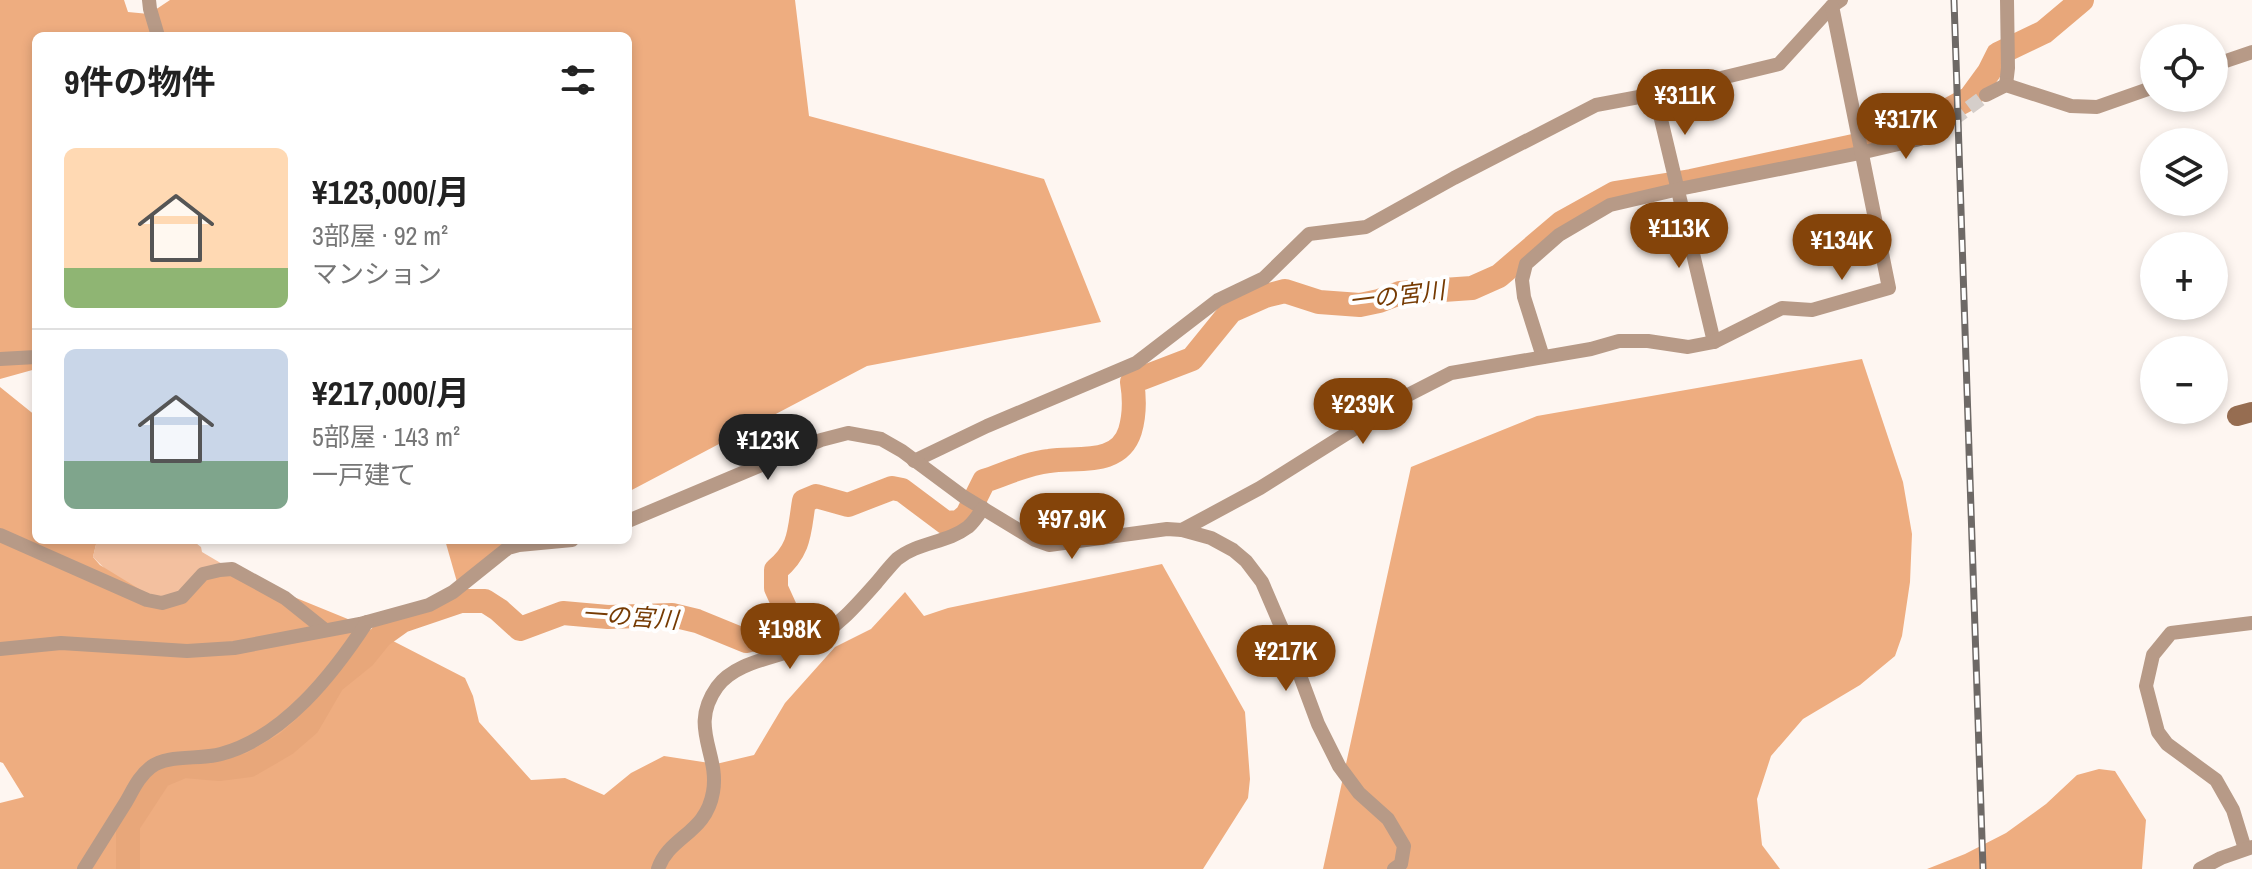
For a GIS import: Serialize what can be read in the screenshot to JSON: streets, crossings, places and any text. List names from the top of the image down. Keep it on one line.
{"water":["一の宮川"],"page":{"map_buttons":["+","−"],"heading":"9件の物件","price":["¥311K","¥317K","¥113K","¥134K","¥239K","¥123K","¥97.9K","¥198K","¥217K"],"list":[{"name":"¥123,000/月","note":"3部屋 · 92 m² · マンション"},{"name":"¥217,000/月","note":"5部屋 · 143 m² · 一戸建て"}]}}
